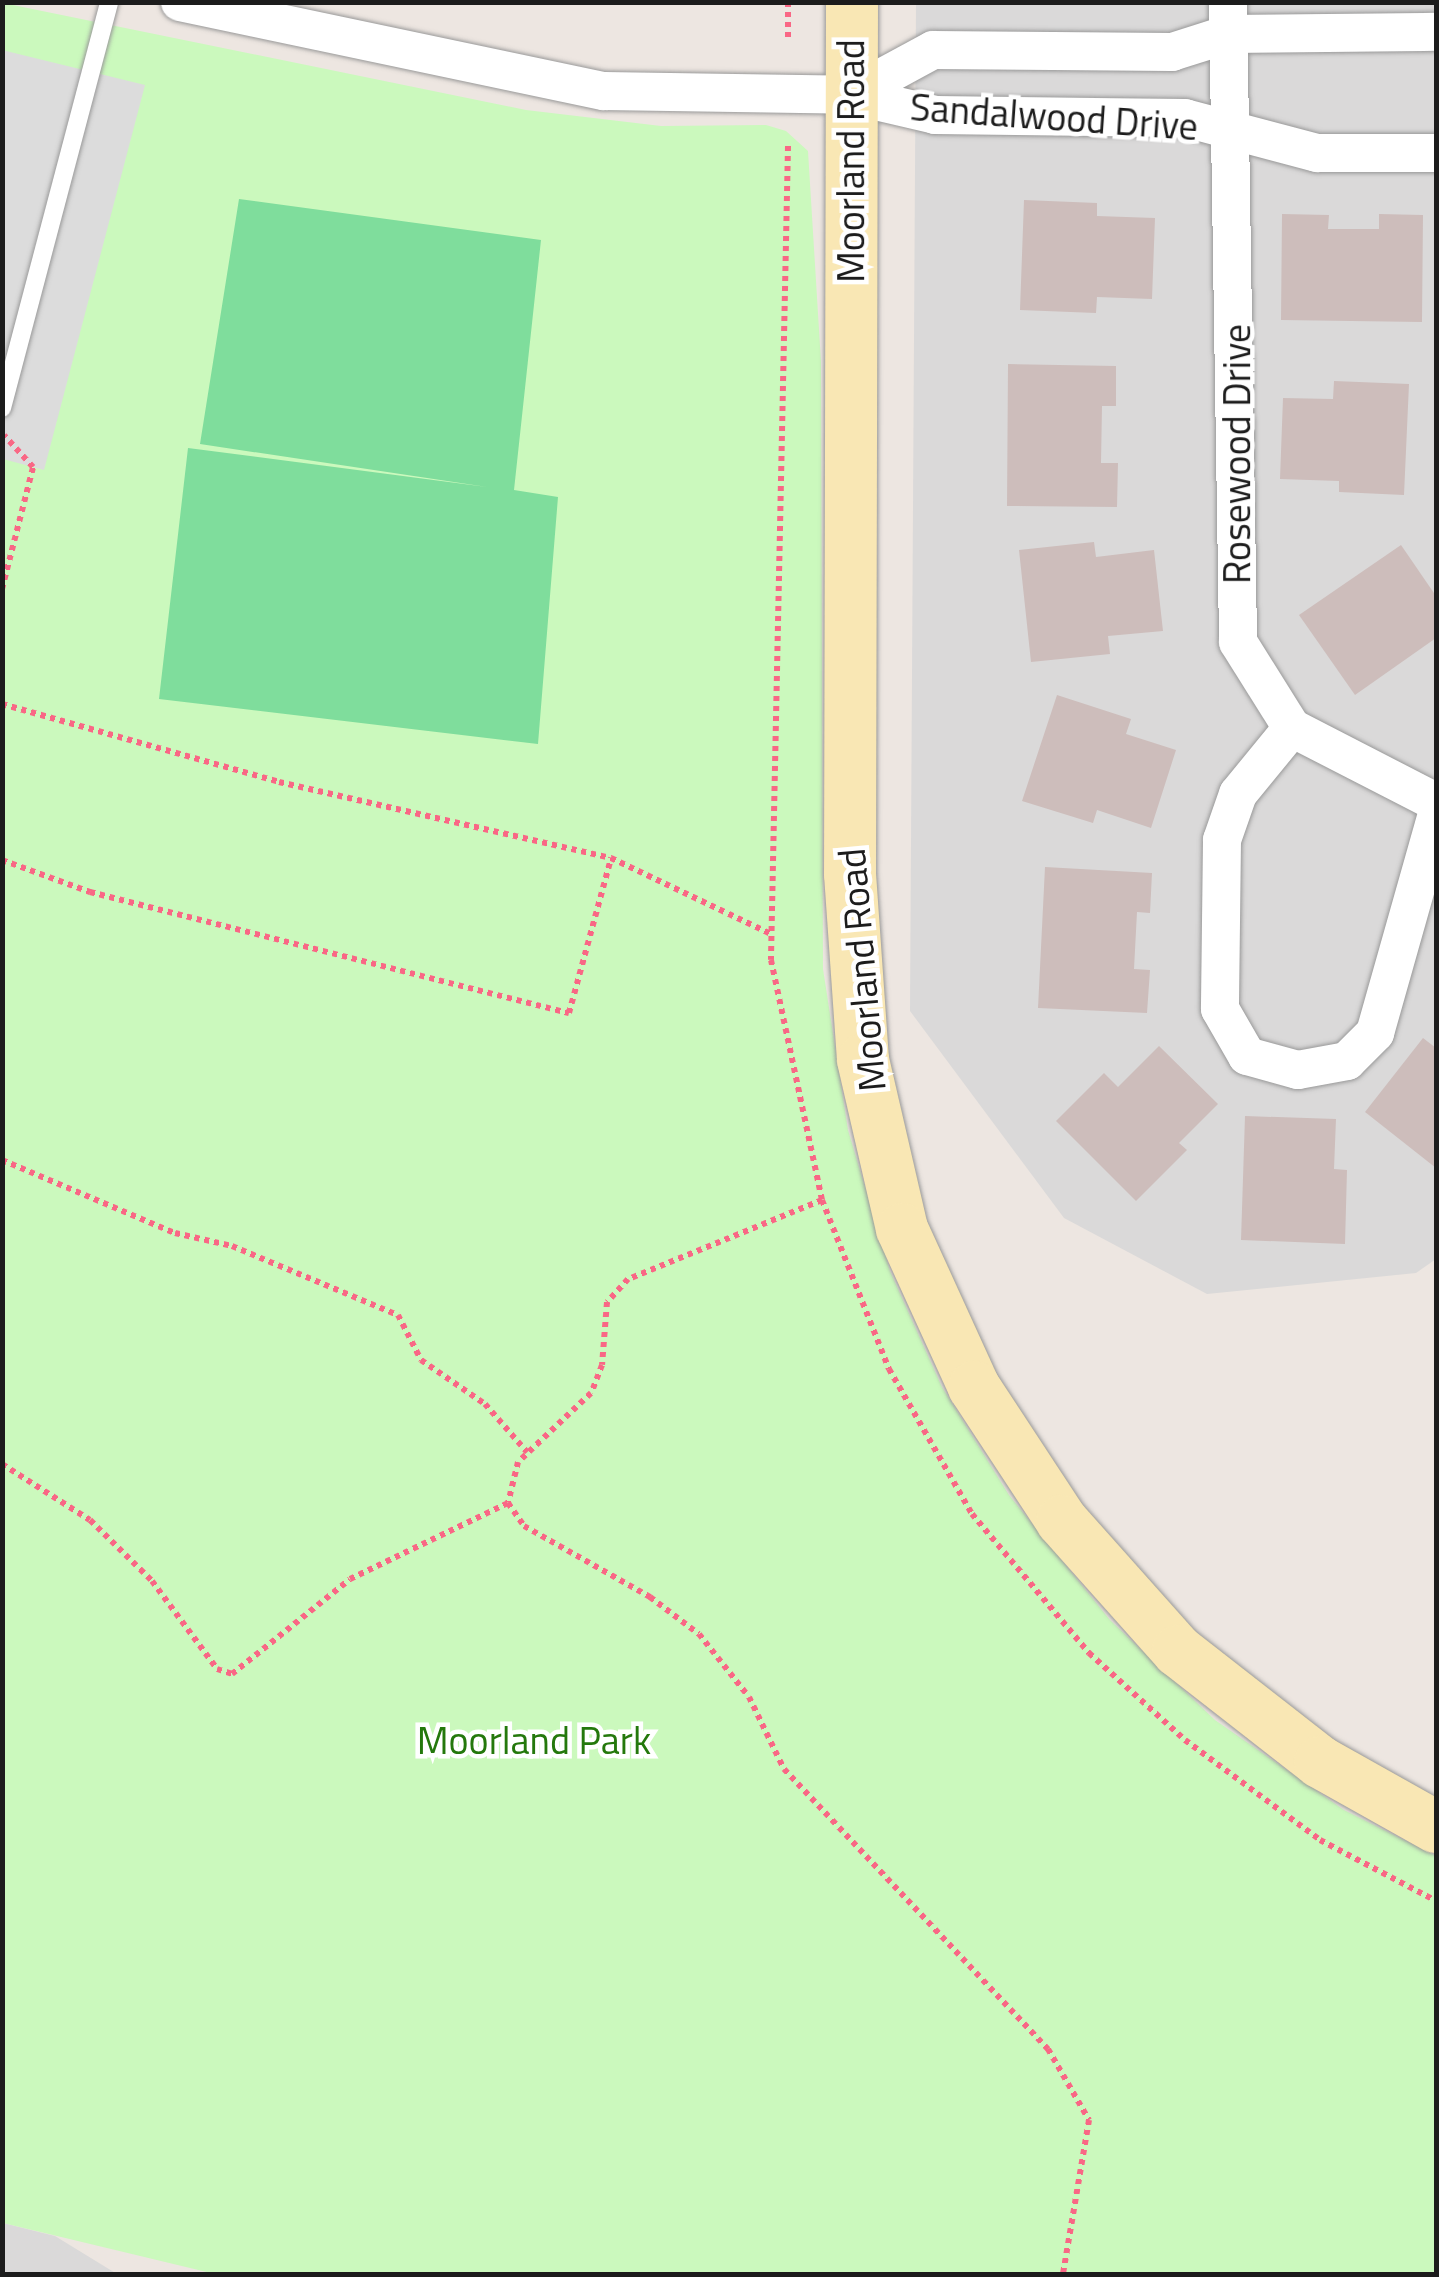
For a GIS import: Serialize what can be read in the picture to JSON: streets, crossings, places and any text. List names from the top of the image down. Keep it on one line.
{"streets":{"street":["Sandalwood Drive","Moorland Road","Rosewood Drive"]},"crossings":[["Sandalwood Drive","Moorland Road"],["Sandalwood Drive","Rosewood Drive"]],"parks":["Moorland Park"]}
